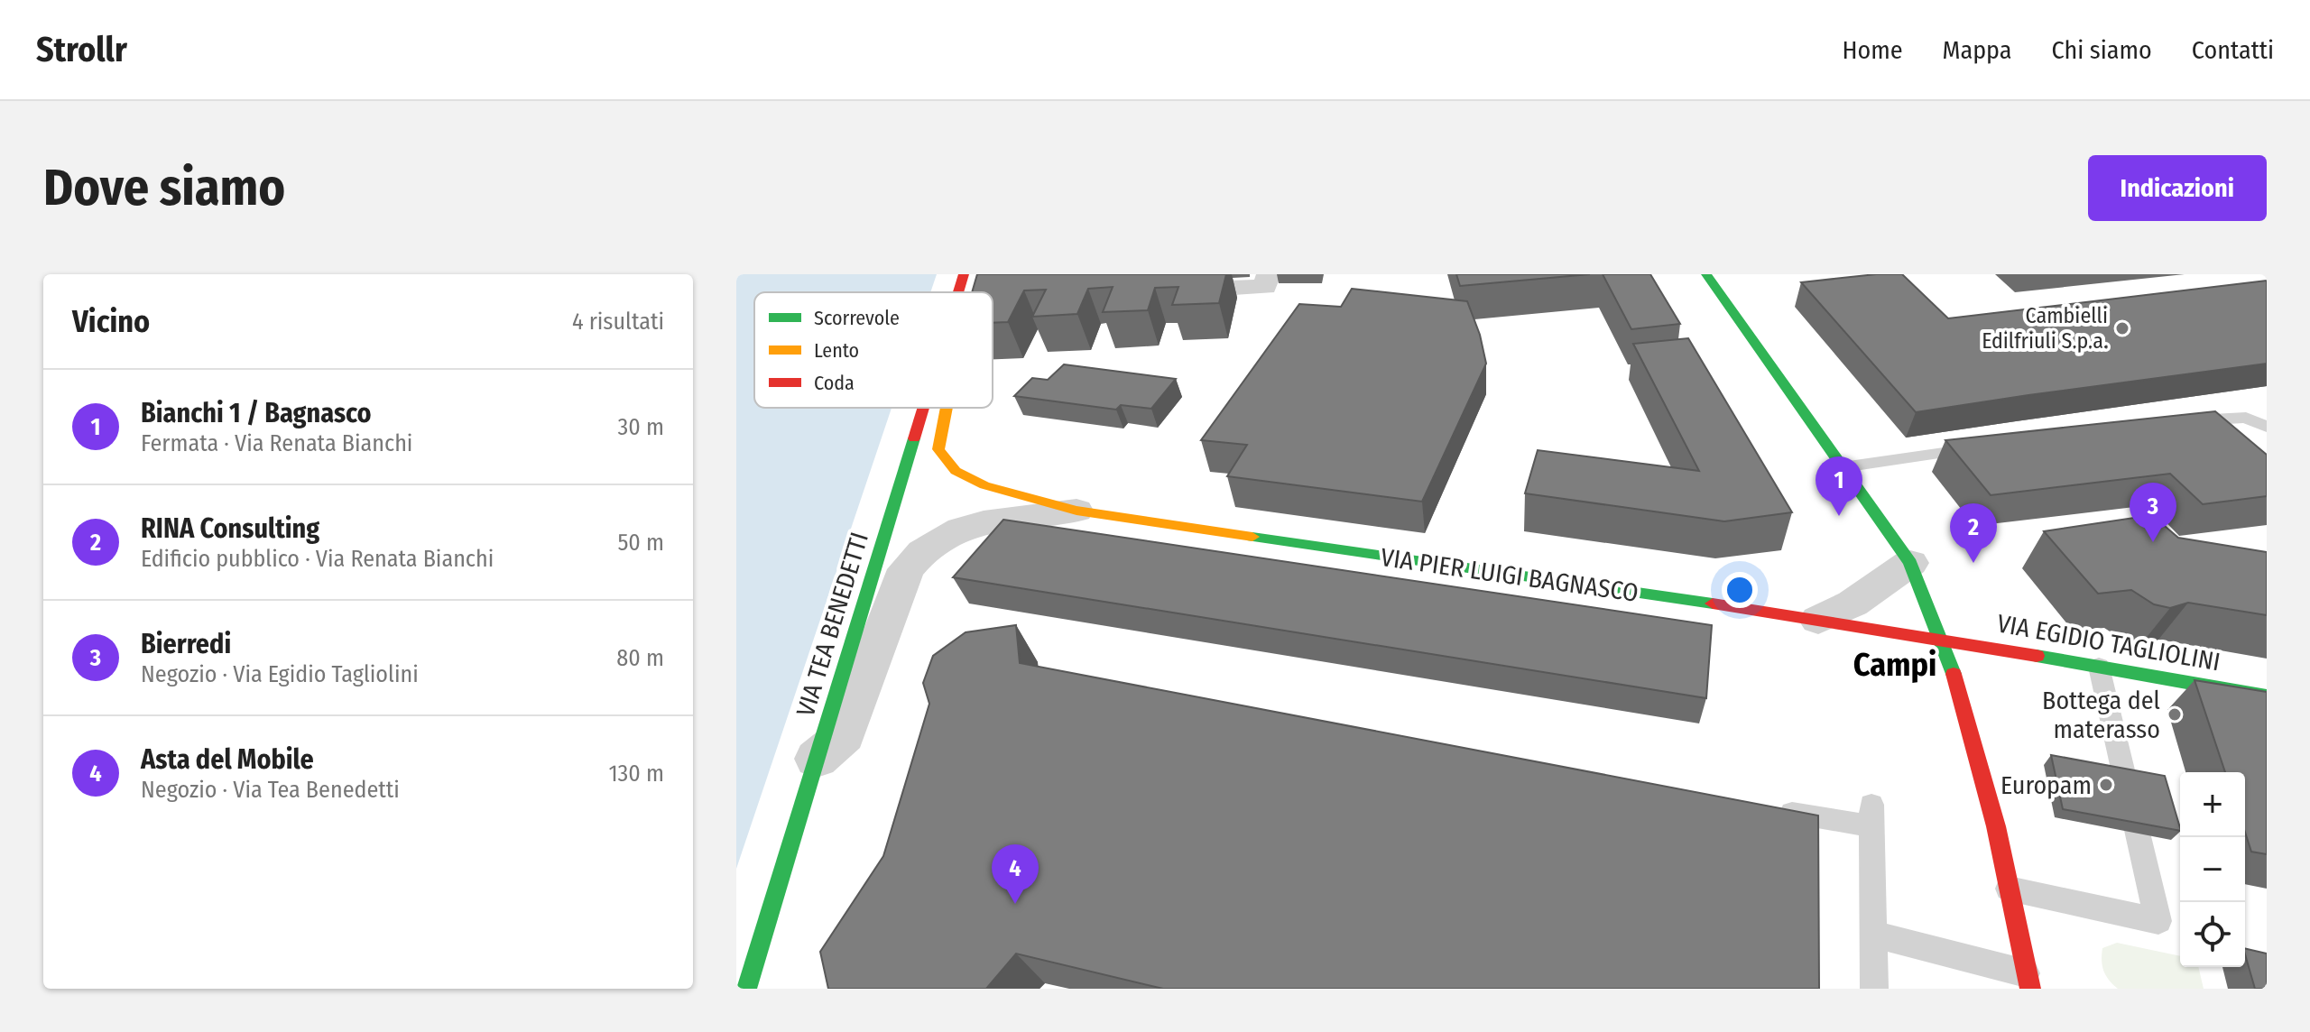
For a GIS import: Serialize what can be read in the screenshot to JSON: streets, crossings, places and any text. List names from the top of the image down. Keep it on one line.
{"streets":{"street":["VIA PIER LUIGI BAGNASCO","VIA TEA BENEDETTI","VIA EGIDIO TAGLIOLINI"]},"crossings":[["VIA PIER LUIGI BAGNASCO","VIA TEA BENEDETTI"],["VIA PIER LUIGI BAGNASCO","VIA EGIDIO TAGLIOLINI"]],"districts":["Campi"],"places":["Cambielli Edilfriuli S.p.a.","Bottega del materasso","Europam"],"legend":["Scorrevole","Lento","Coda"],"page":{"header":"Strollr","nav":["Home","Mappa","Chi siamo","Contatti"],"buttons":"Indicazioni","title":"Dove siamo","heading":["Vicino","4 risultati"],"list":[{"mark":"1","name":"Bianchi 1 / Bagnasco","note":"Fermata · Via Renata Bianchi","value":"30 m"},{"mark":"2","name":"RINA Consulting","note":"Edificio pubblico · Via Renata Bianchi","value":"50 m"},{"mark":"3","name":"Bierredi","note":"Negozio · Via Egidio Tagliolini","value":"80 m"},{"mark":"4","name":"Asta del Mobile","note":"Negozio · Via Tea Benedetti","value":"130 m"}],"pins":["1","3","2","4"],"map_buttons":["+","−"]}}
